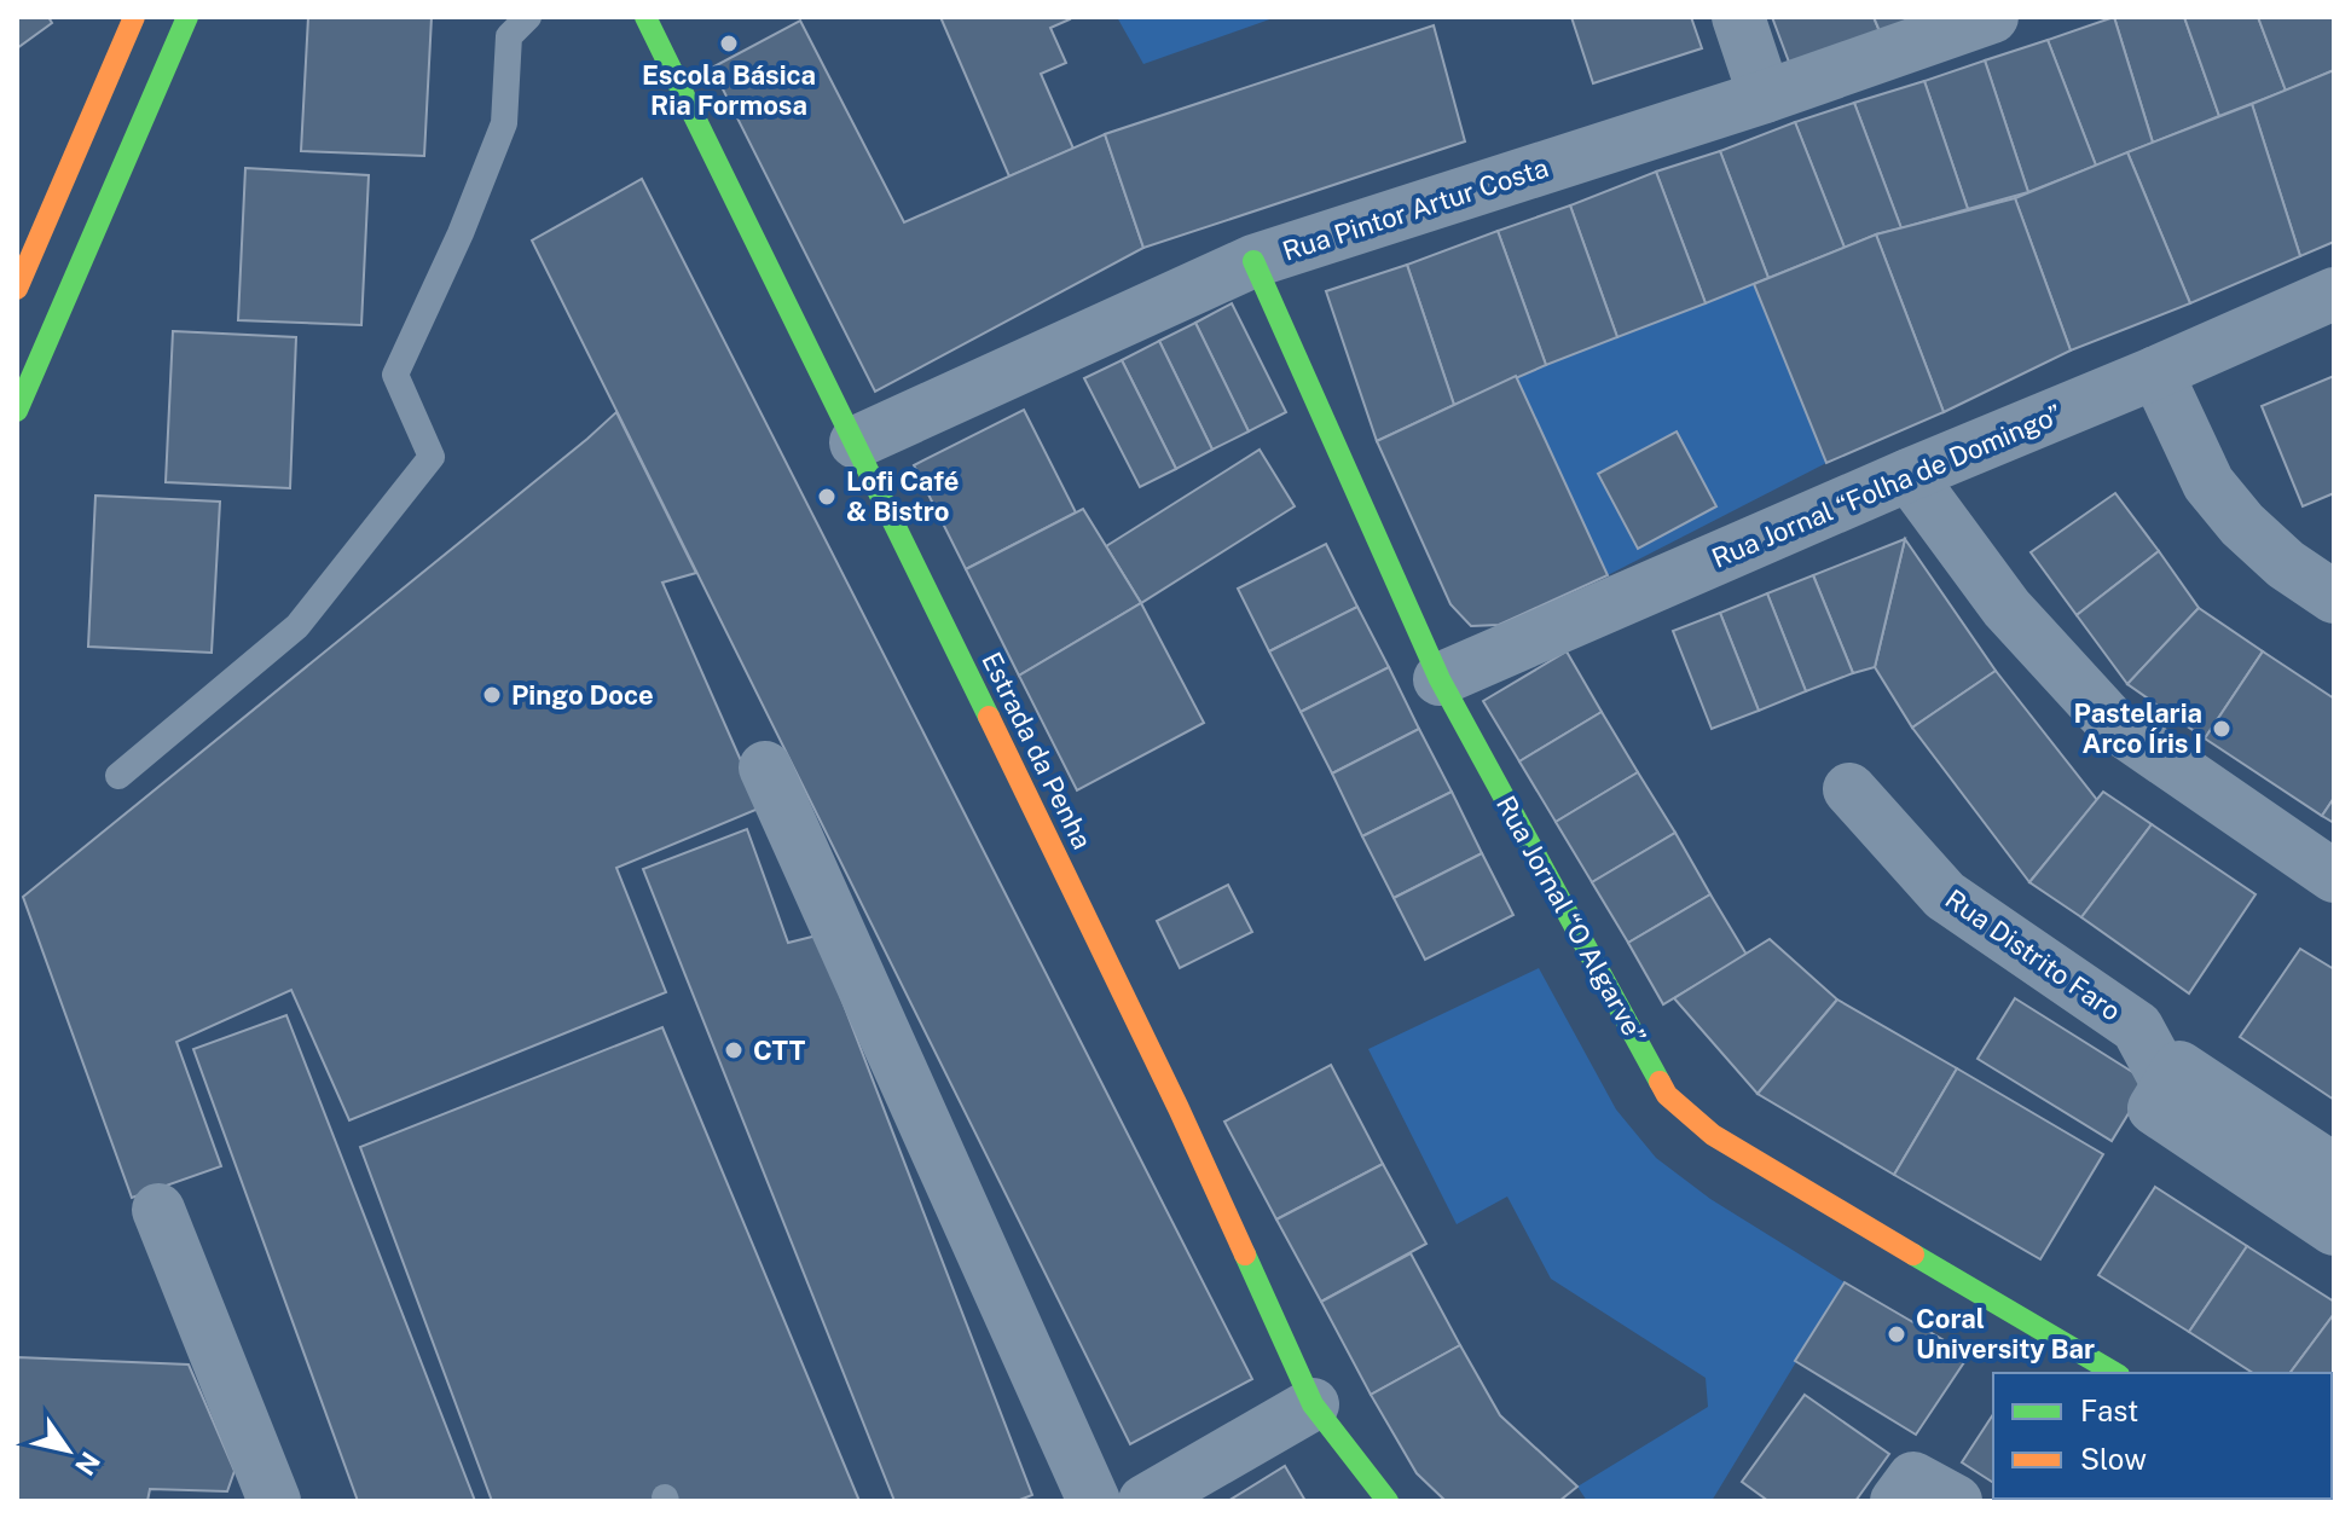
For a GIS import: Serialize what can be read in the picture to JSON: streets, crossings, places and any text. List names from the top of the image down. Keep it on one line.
{"streets":{"street":["Rua Pintor Artur Costa","Rua Jornal “Folha de Domingo”","Estrada da Penha","Rua Jornal “O Algarve”","Rua Distrito Faro"]},"crossings":[["Rua Pintor Artur Costa","Estrada da Penha"],["Rua Pintor Artur Costa","Rua Jornal “O Algarve”"],["Rua Jornal “Folha de Domingo”","Rua Jornal “O Algarve”"]],"places":["Escola Básica Ria Formosa","Lofi Café & Bistro","Pingo Doce","Pastelaria Arco Íris I","CTT","Coral University Bar"],"legend":["Fast","Slow"],"north":"bottom right"}
